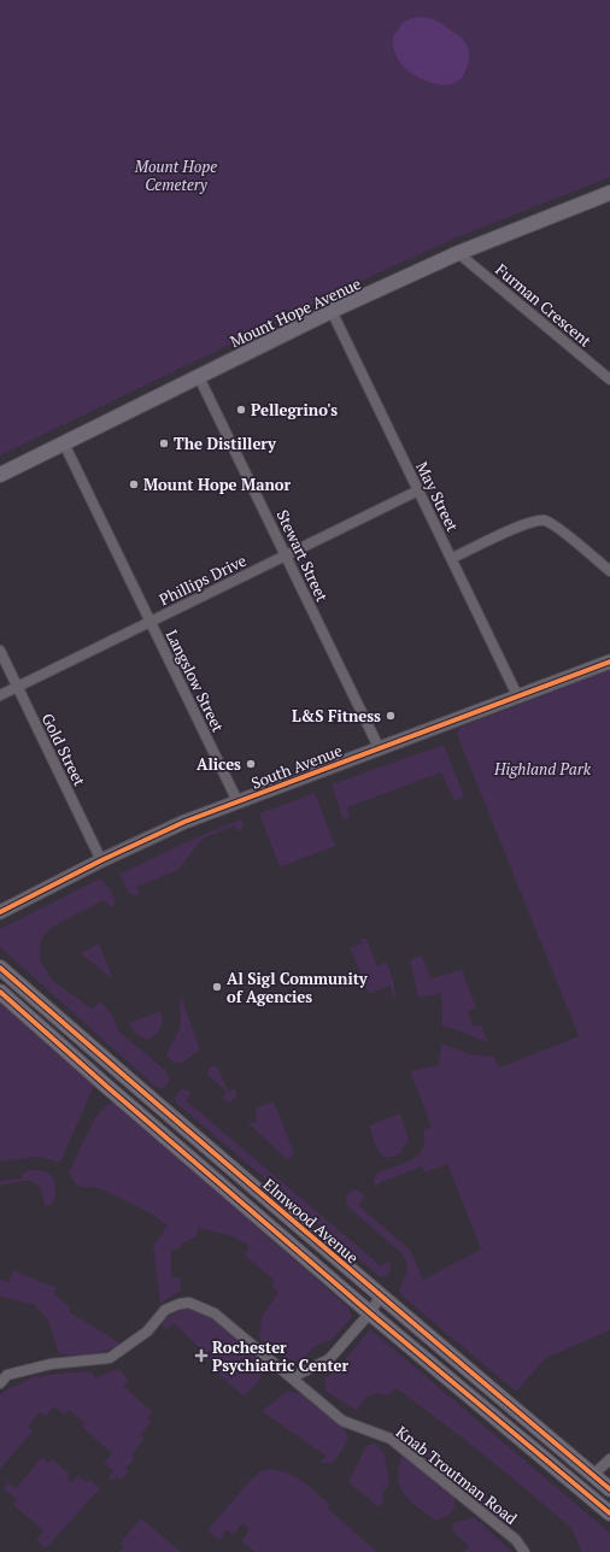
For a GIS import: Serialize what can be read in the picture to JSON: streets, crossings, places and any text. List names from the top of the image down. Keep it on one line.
{"streets":{"main road":["Mount Hope Avenue","South Avenue","Elmwood Avenue"],"street":["Furman Crescent","May Street","Stewart Street","Phillips Drive","Langslow Street","Gold Street","Knab Troutman Road"]},"crossings":[["Furman Crescent","Mount Hope Avenue"],["Mount Hope Avenue","May Street"],["Mount Hope Avenue","Stewart Street"],["Mount Hope Avenue","Langslow Street"],["May Street","Phillips Drive"],["May Street","South Avenue"],["Stewart Street","Phillips Drive"],["Stewart Street","South Avenue"],["Phillips Drive","Langslow Street"],["Phillips Drive","Gold Street"],["Langslow Street","South Avenue"],["Gold Street","South Avenue"]],"parks":["Mount Hope Cemetery","Highland Park"],"places":{"other":["Pellegrino's","The Distillery","Mount Hope Manor","L&S Fitness","Alices","Al Sigl Community of Agencies"],"health":["Rochester Psychiatric Center"]}}
